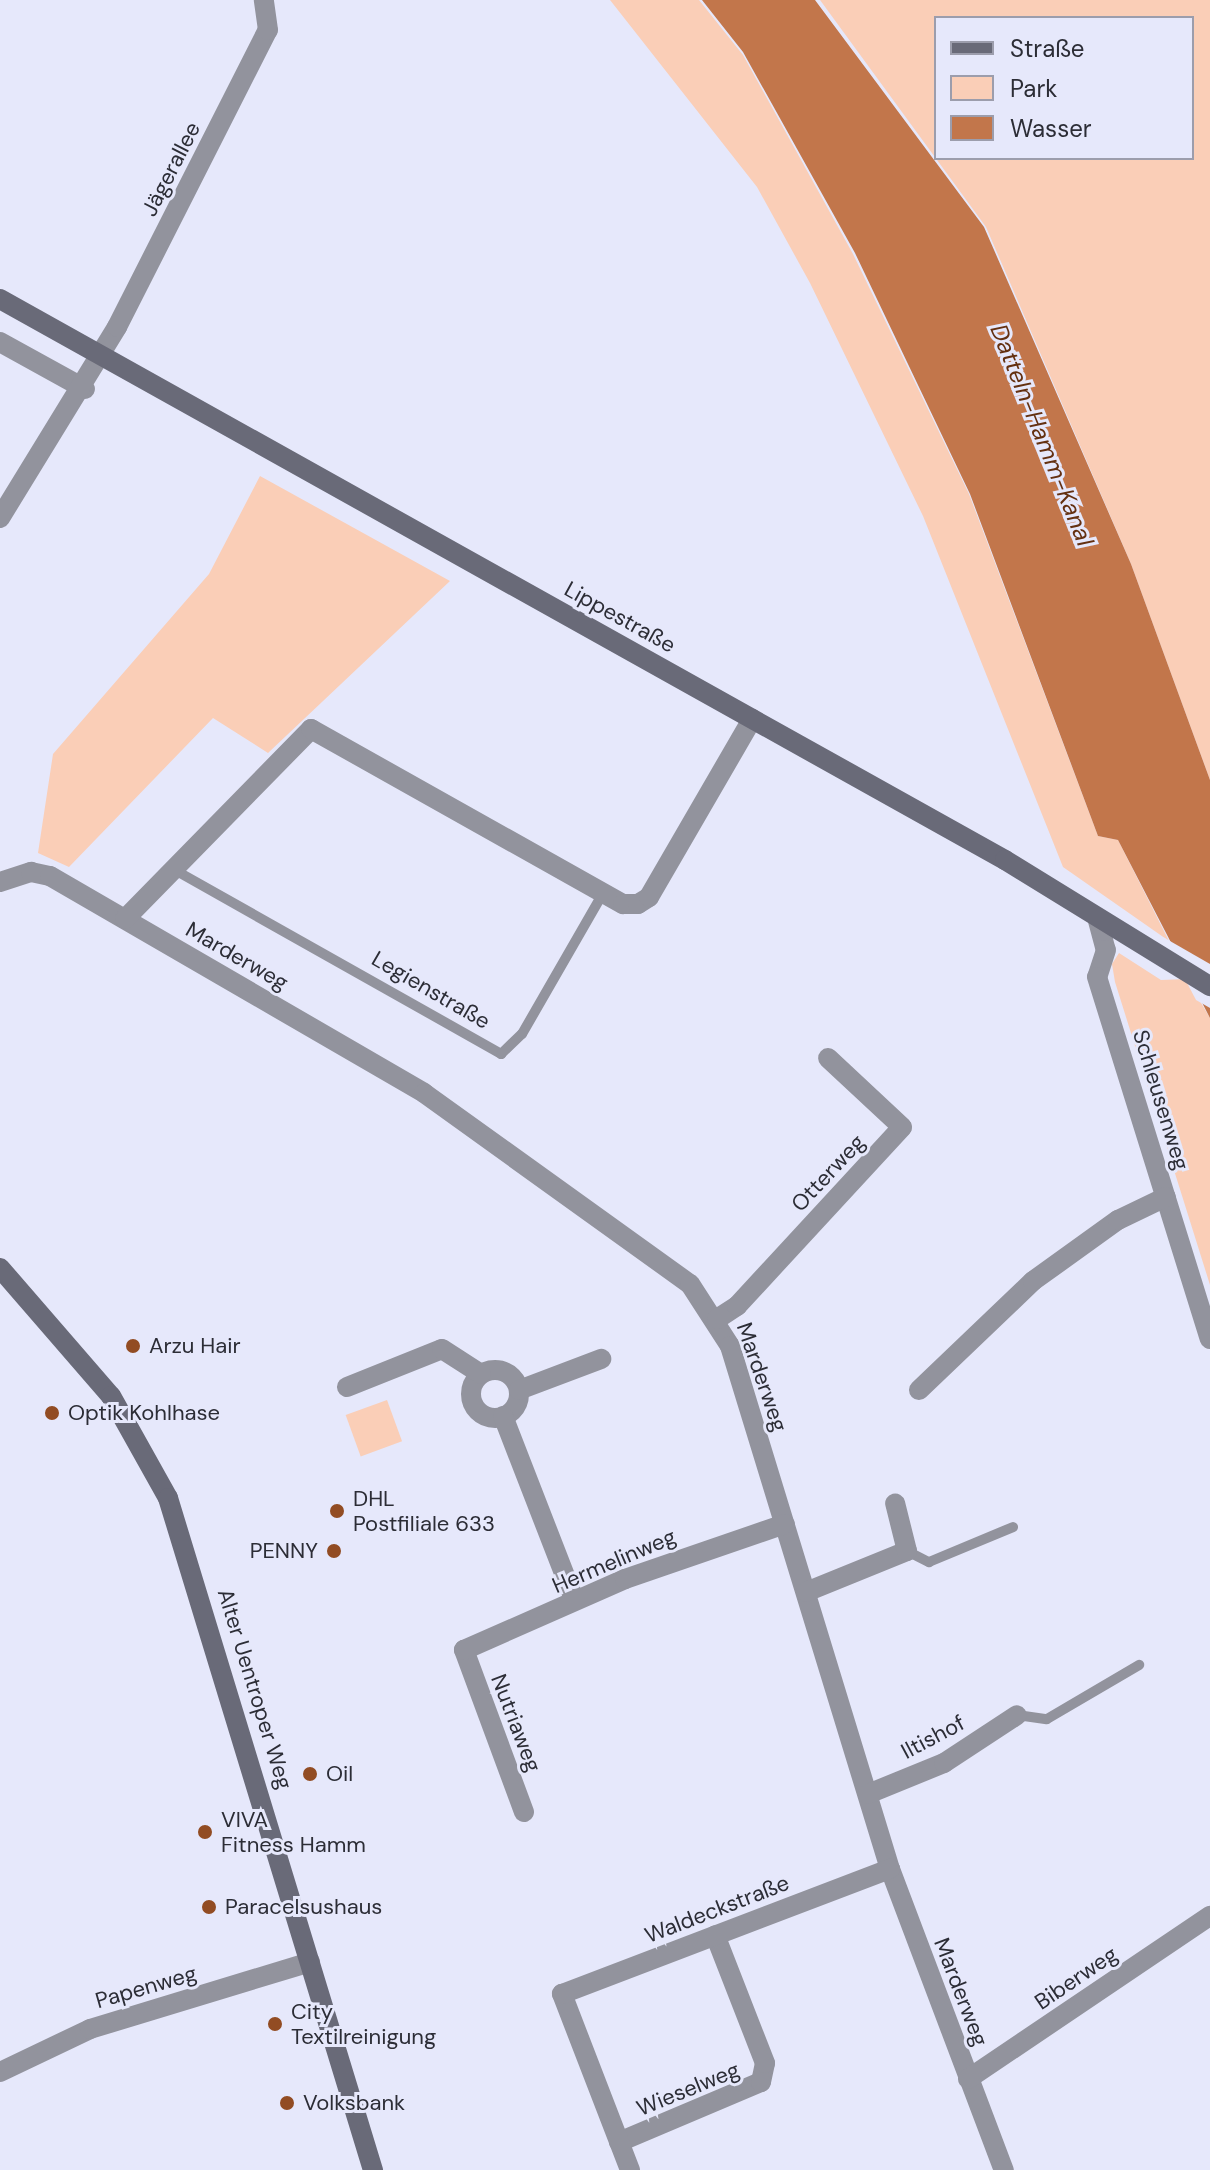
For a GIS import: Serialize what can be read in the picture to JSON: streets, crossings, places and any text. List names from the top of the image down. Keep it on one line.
{"streets":{"main road":["Lippestraße","Alter Uentroper Weg"],"street":["Jägerallee","Marderweg","Schleusenweg","Otterweg","Hermelinweg","Nutriaweg","Iltishof","Waldeckstraße","Biberweg","Papenweg","Wieselweg"],"lane":["Legienstraße"]},"crossings":[["Jägerallee","Lippestraße"],["Lippestraße","Schleusenweg"],["Marderweg","Otterweg"],["Marderweg","Hermelinweg"],["Marderweg","Iltishof"],["Marderweg","Waldeckstraße"],["Marderweg","Biberweg"],["Hermelinweg","Nutriaweg"],["Alter Uentroper Weg","Papenweg"],["Waldeckstraße","Wieselweg"]],"water":["Datteln-Hamm-Kanal"],"places":["Arzu Hair","Optik Kohlhase","DHL Postfiliale 633","PENNY","Oil","VIVA Fitness Hamm","Paracelsushaus","City Textilreinigung","Volksbank"],"legend":["Straße","Park","Wasser"]}
